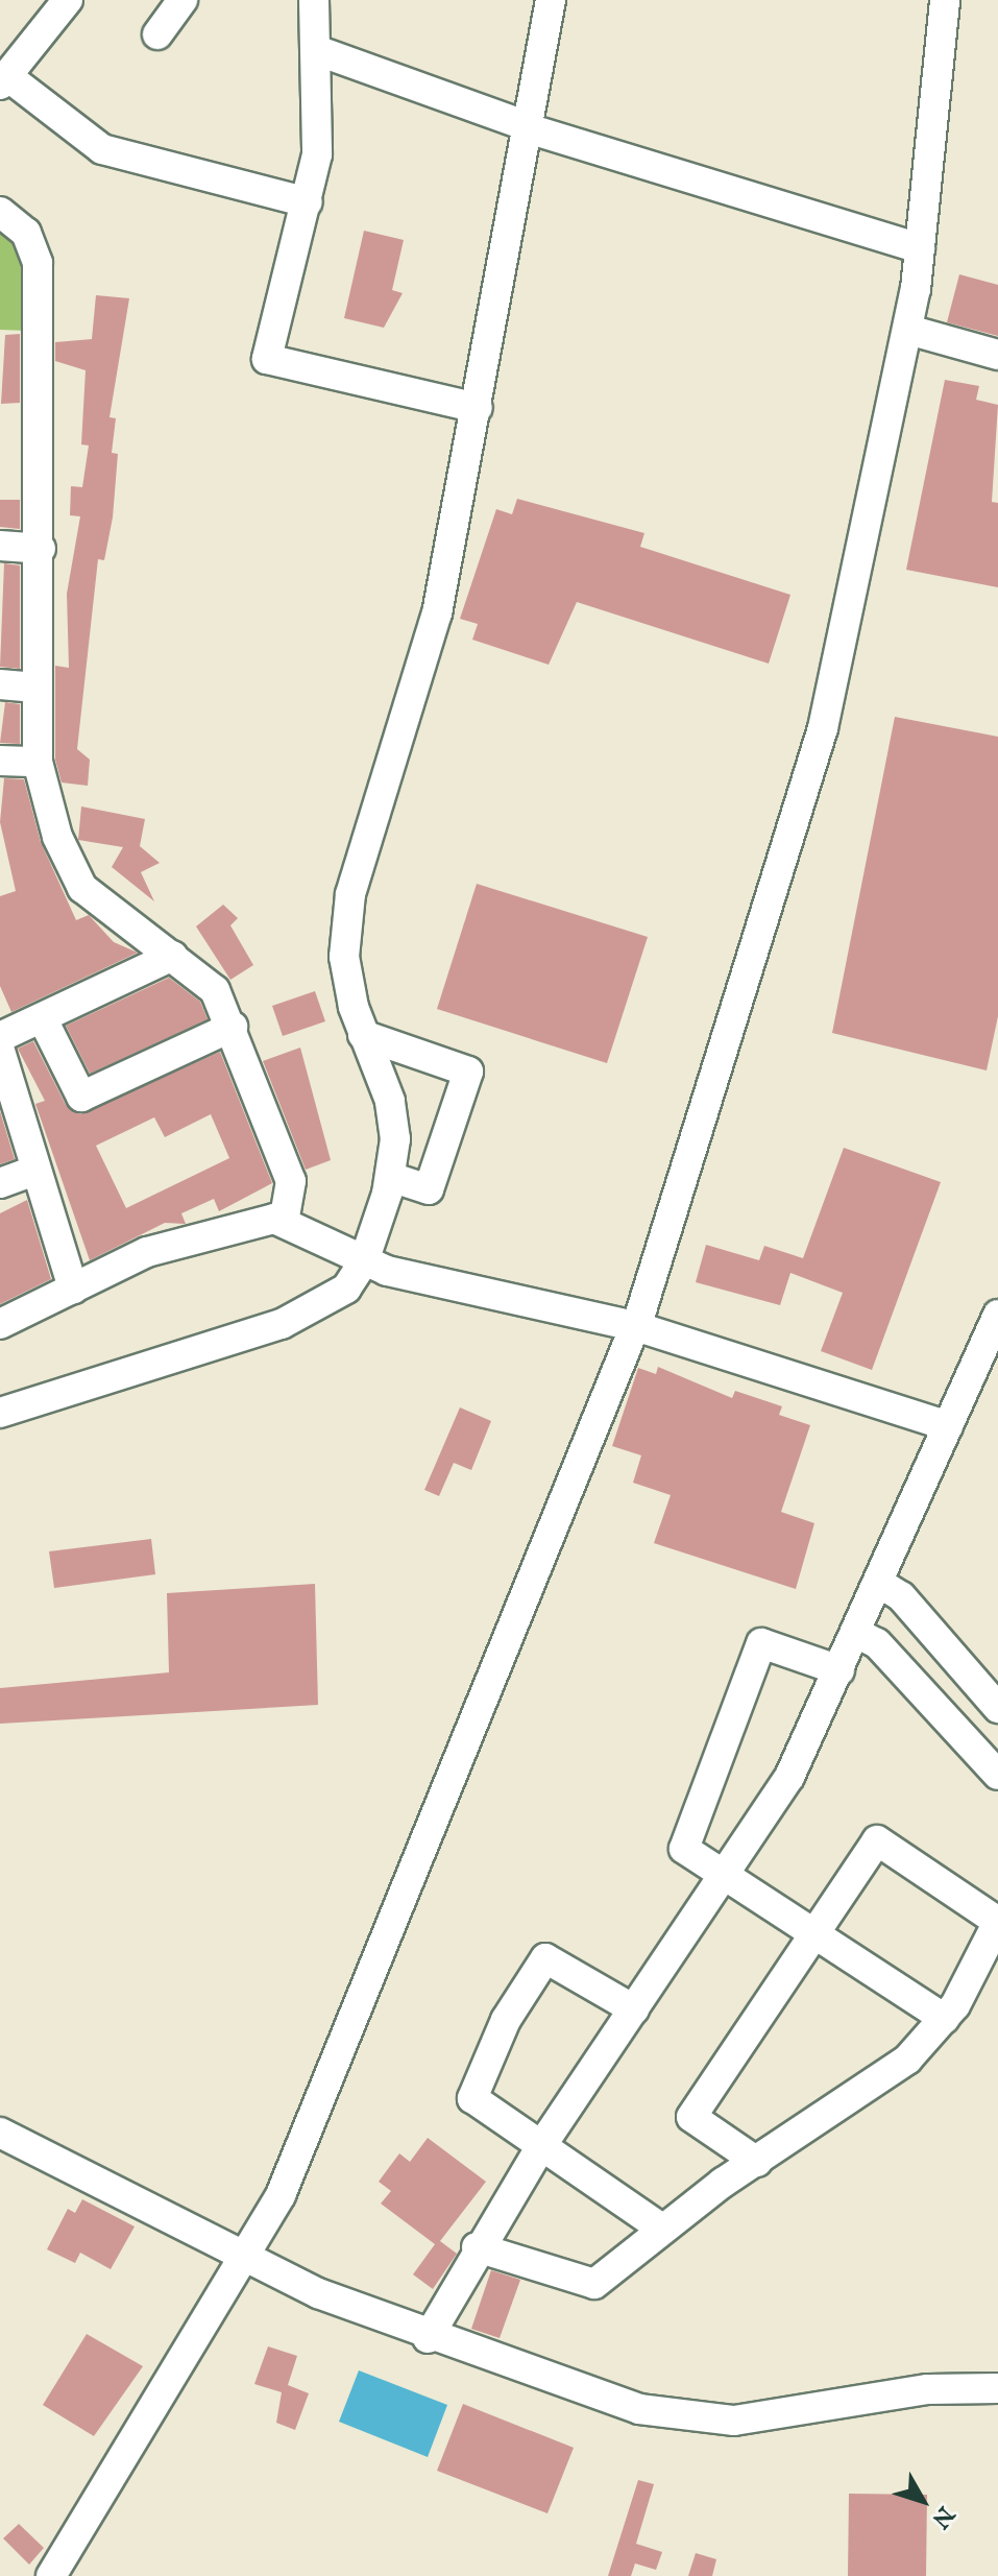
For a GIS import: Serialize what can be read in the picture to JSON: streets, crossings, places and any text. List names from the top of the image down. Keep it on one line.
{"north":"bottom right"}
